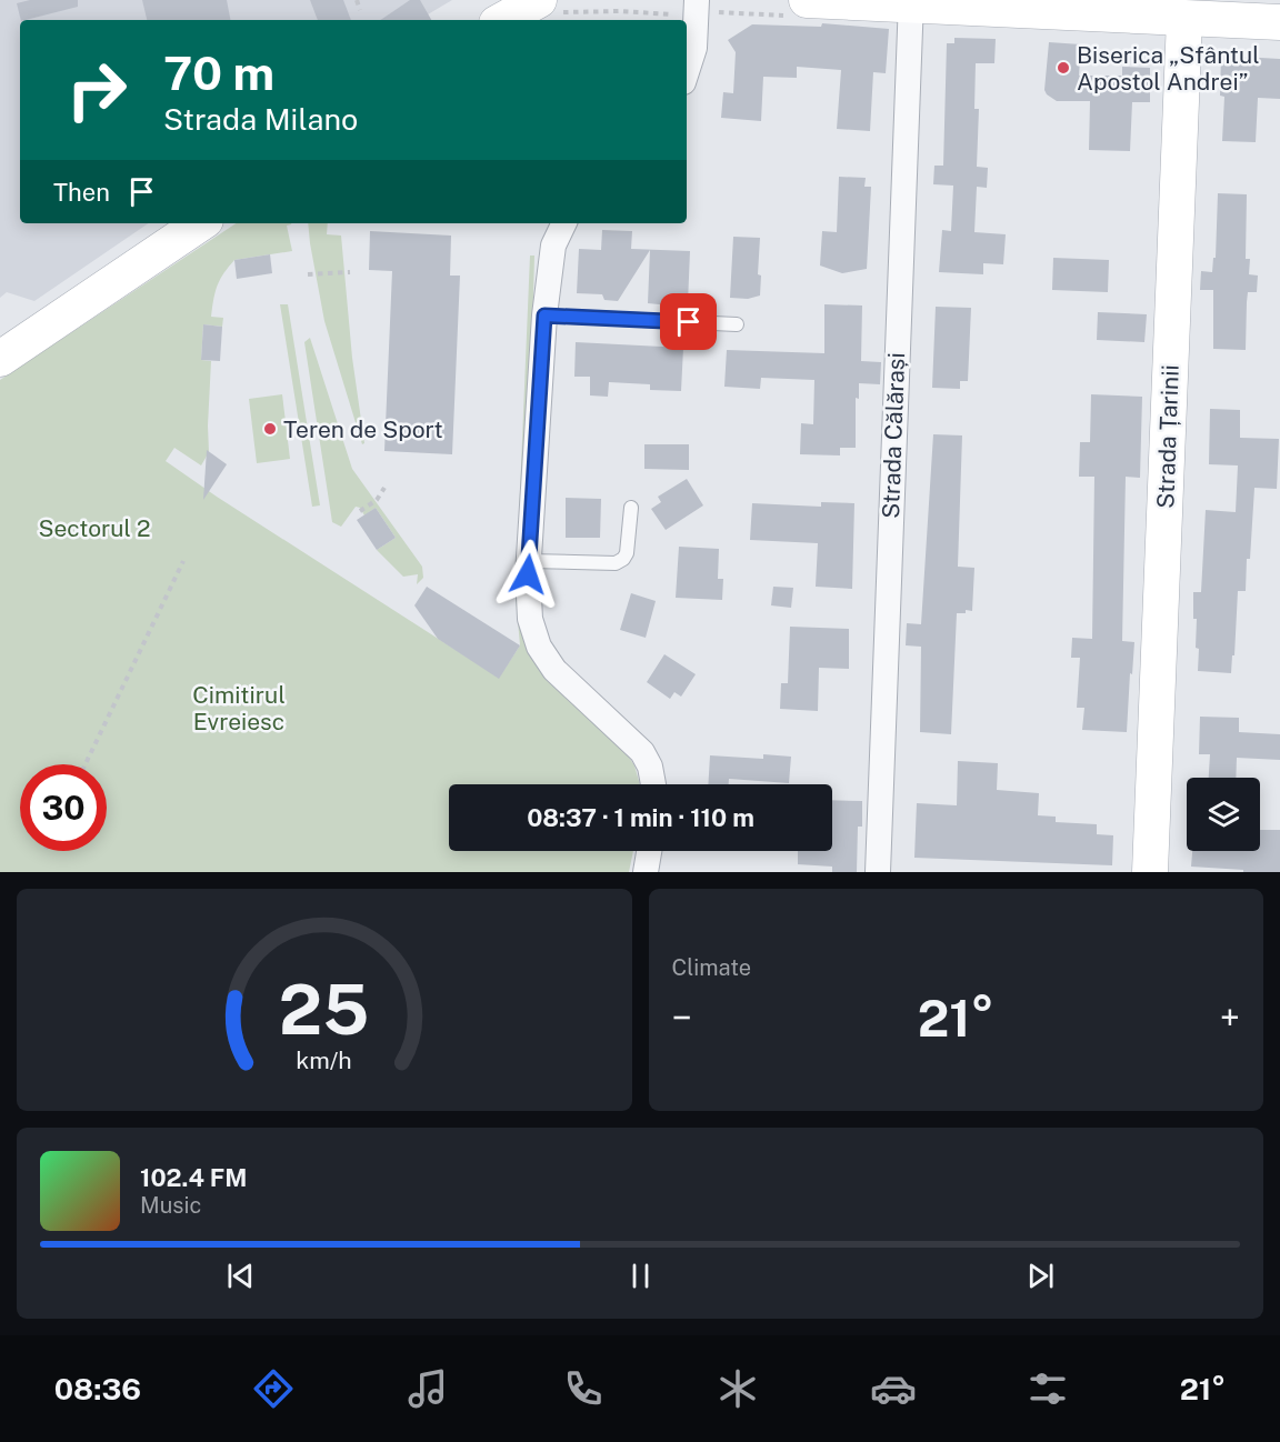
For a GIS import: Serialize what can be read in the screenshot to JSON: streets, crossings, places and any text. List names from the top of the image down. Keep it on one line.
{"streets":{"street":["Strada Călărași","Strada Țarinii"]},"parks":["Sectorul 2","Cimitirul Evreiesc"],"places":["Biserica „Sfântul Apostol Andrei”","Teren de Sport"],"page":{"turn":["70 m","Strada Milano"],"then":"Then","limit":"30","trip":"08:37 · 1 min · 110 m","tile":"Climate","heat":["−","21°","+"],"song":["102.4 FM","Music"],"tabs":["08:36","21°"],"gauge":["25","km/h"]}}
